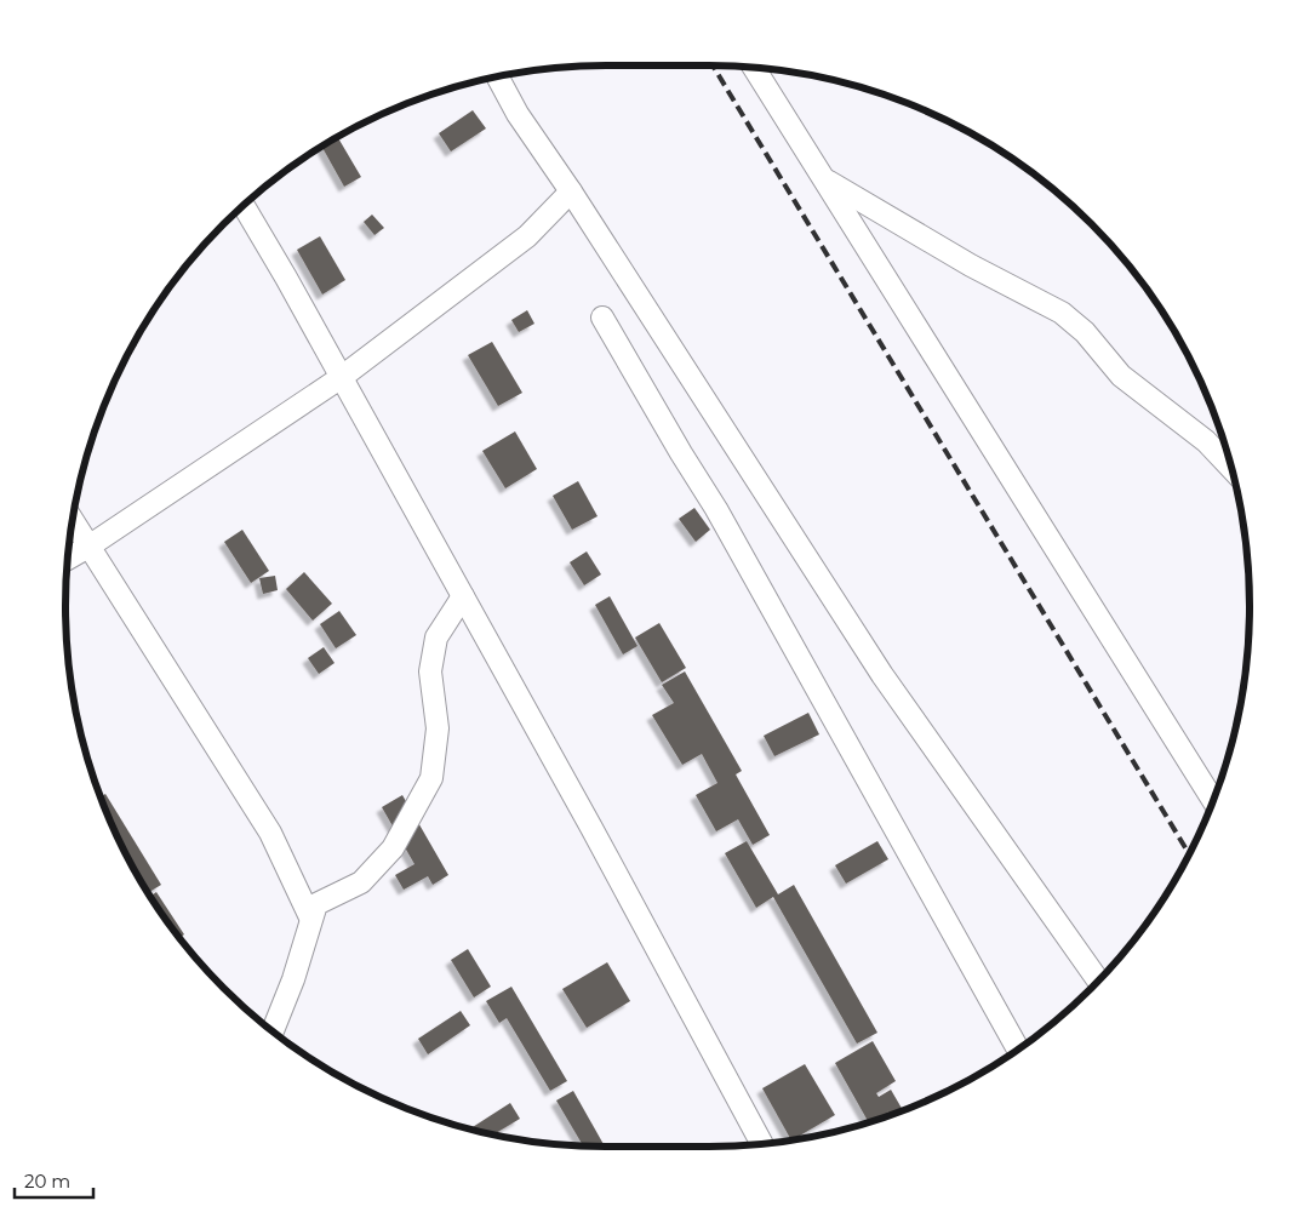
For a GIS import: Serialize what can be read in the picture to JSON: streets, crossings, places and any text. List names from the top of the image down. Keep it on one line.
{"scale_bar":"20 m"}
